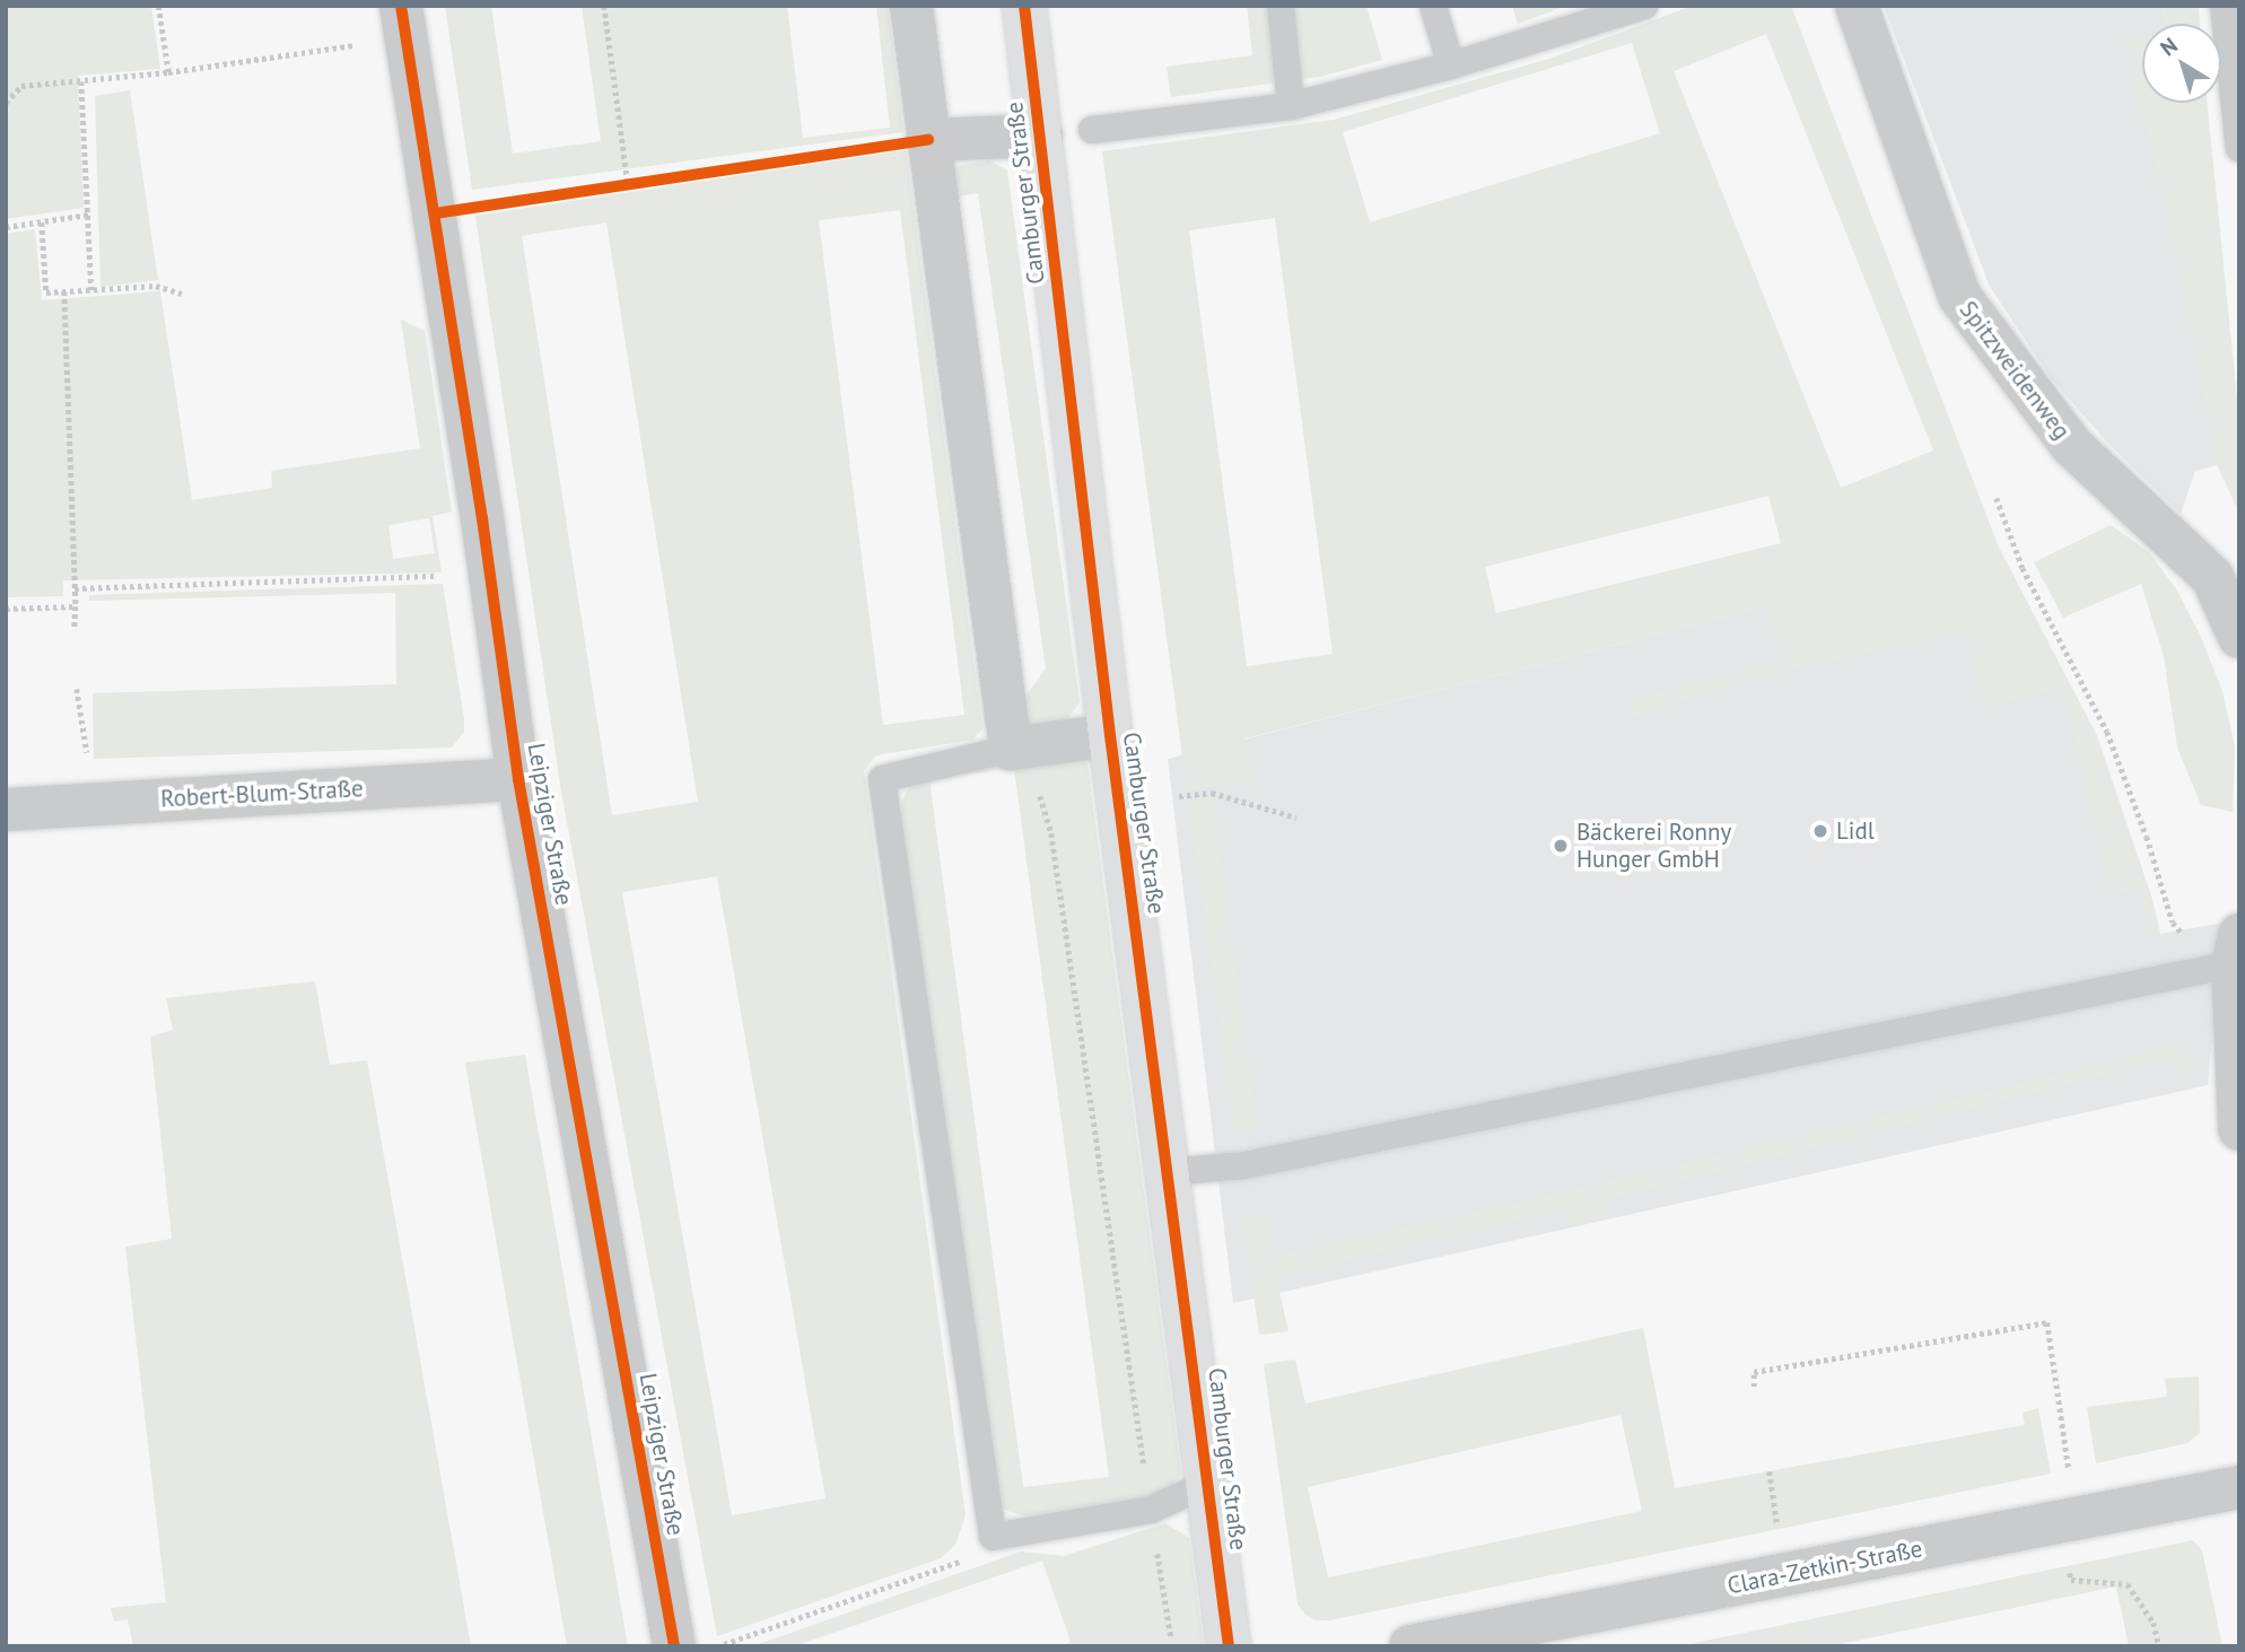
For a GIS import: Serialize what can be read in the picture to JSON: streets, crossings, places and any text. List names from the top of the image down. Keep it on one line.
{"streets":{"main road":["Camburger Straße"],"street":["Spitzweidenweg","Robert-Blum-Straße","Leipziger Straße","Clara-Zetkin-Straße"]},"crossings":[["Robert-Blum-Straße","Leipziger Straße"]],"places":["Lidl","Bäckerei Ronny Hunger GmbH"],"north":"top left"}
